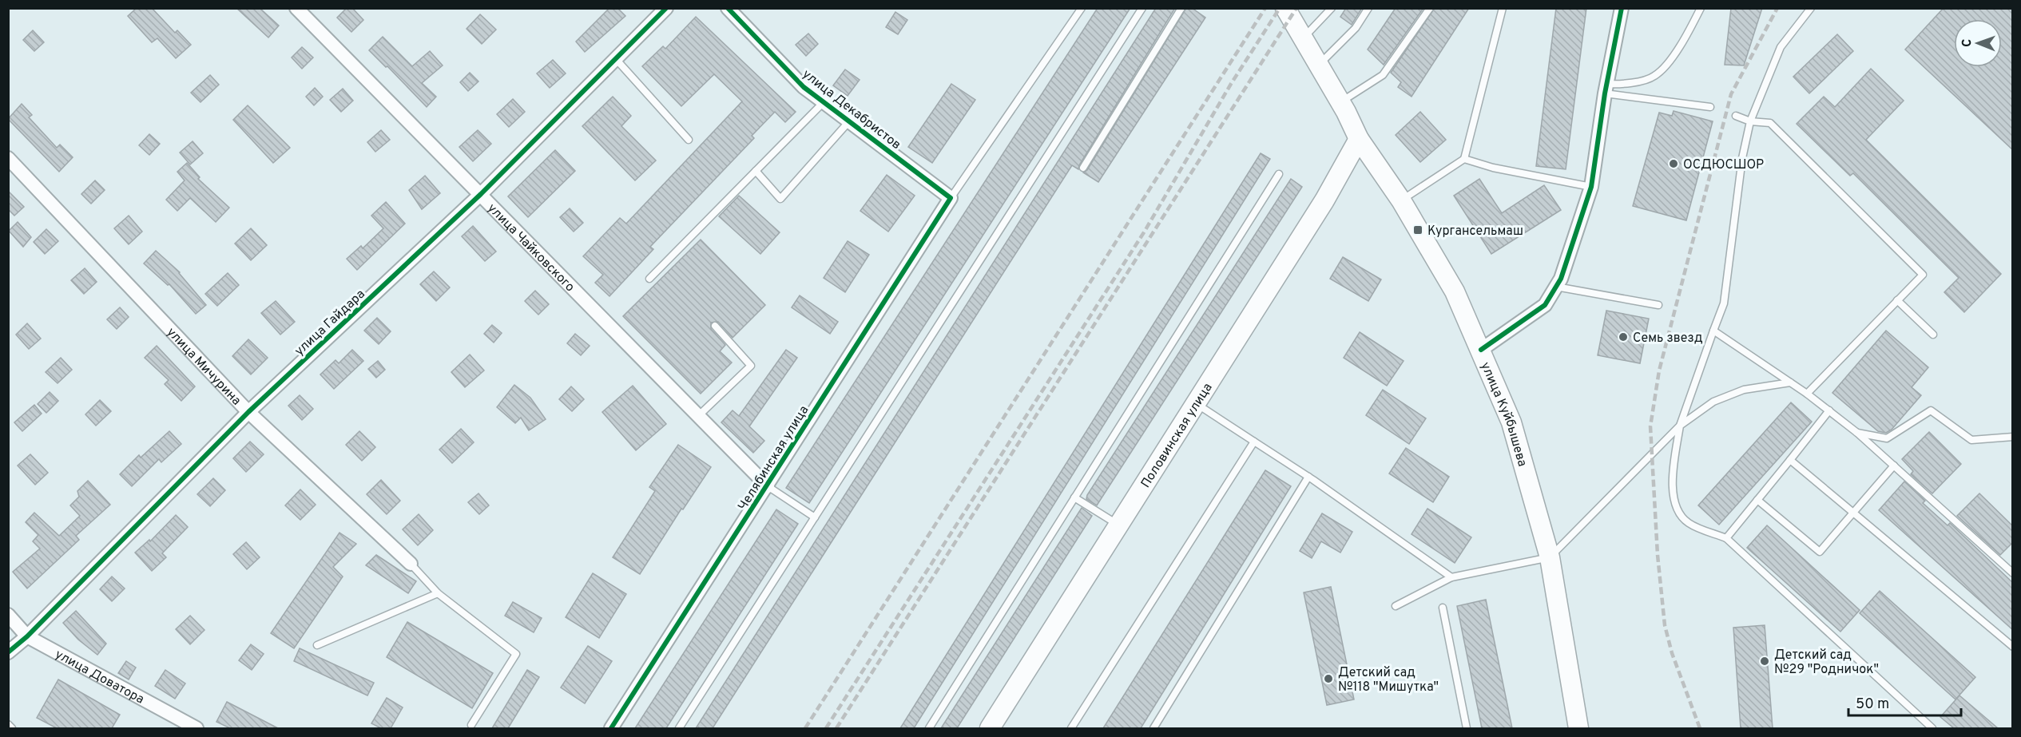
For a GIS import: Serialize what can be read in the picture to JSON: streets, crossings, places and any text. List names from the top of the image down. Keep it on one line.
{"streets":{"main road":["улица Куйбышева","Половинская улица"],"street":["улица Декабристов","улица Чайковского","улица Гайдара","улица Мичурина","Челябинская улица","улица Доватора"]},"crossings":[["улица Декабристов","Челябинская улица"],["улица Чайковского","улица Гайдара"],["улица Чайковского","Челябинская улица"],["улица Гайдара","улица Мичурина"],["улица Гайдара","улица Доватора"],["улица Куйбышева","Половинская улица"]],"places":{"other":["ОСДЮСШОР","Семь звезд","Детский сад №29 \"Родничок\"","Детский сад №118 \"Мишутка\""],"transit":["Кургансельмаш"]},"scale_bar":"50 m","north":"left"}
